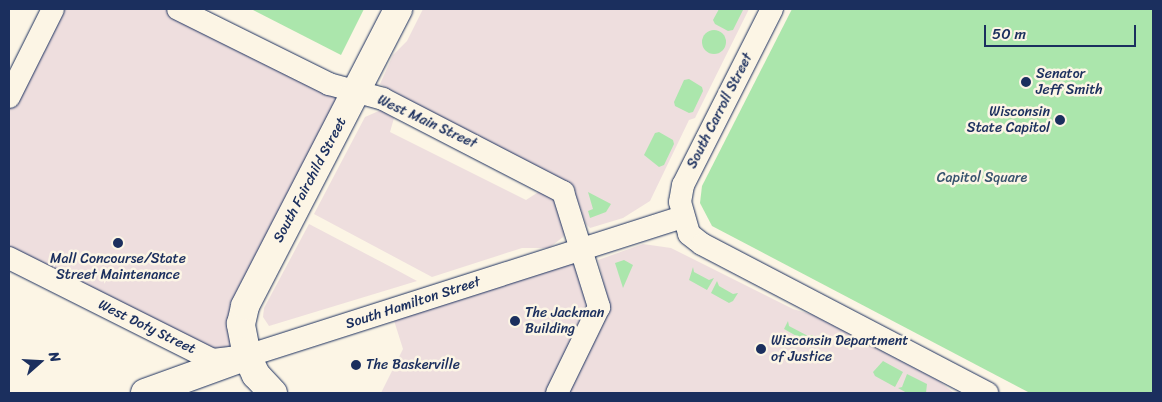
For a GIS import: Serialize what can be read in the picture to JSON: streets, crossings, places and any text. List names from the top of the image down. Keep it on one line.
{"streets":{"street":["South Carroll Street","West Main Street","South Fairchild Street","South Hamilton Street","West Doty Street"]},"crossings":[["South Carroll Street","South Hamilton Street"],["West Main Street","South Fairchild Street"],["West Main Street","South Hamilton Street"],["South Fairchild Street","South Hamilton Street"],["South Fairchild Street","West Doty Street"],["South Hamilton Street","West Doty Street"]],"parks":["Capitol Square"],"places":["Senator Jeff Smith","Wisconsin State Capitol","Mall Concourse/State Street Maintenance","The Jackman Building","Wisconsin Department of Justice","The Baskerville"],"scale_bar":"50 m","north":"right"}
